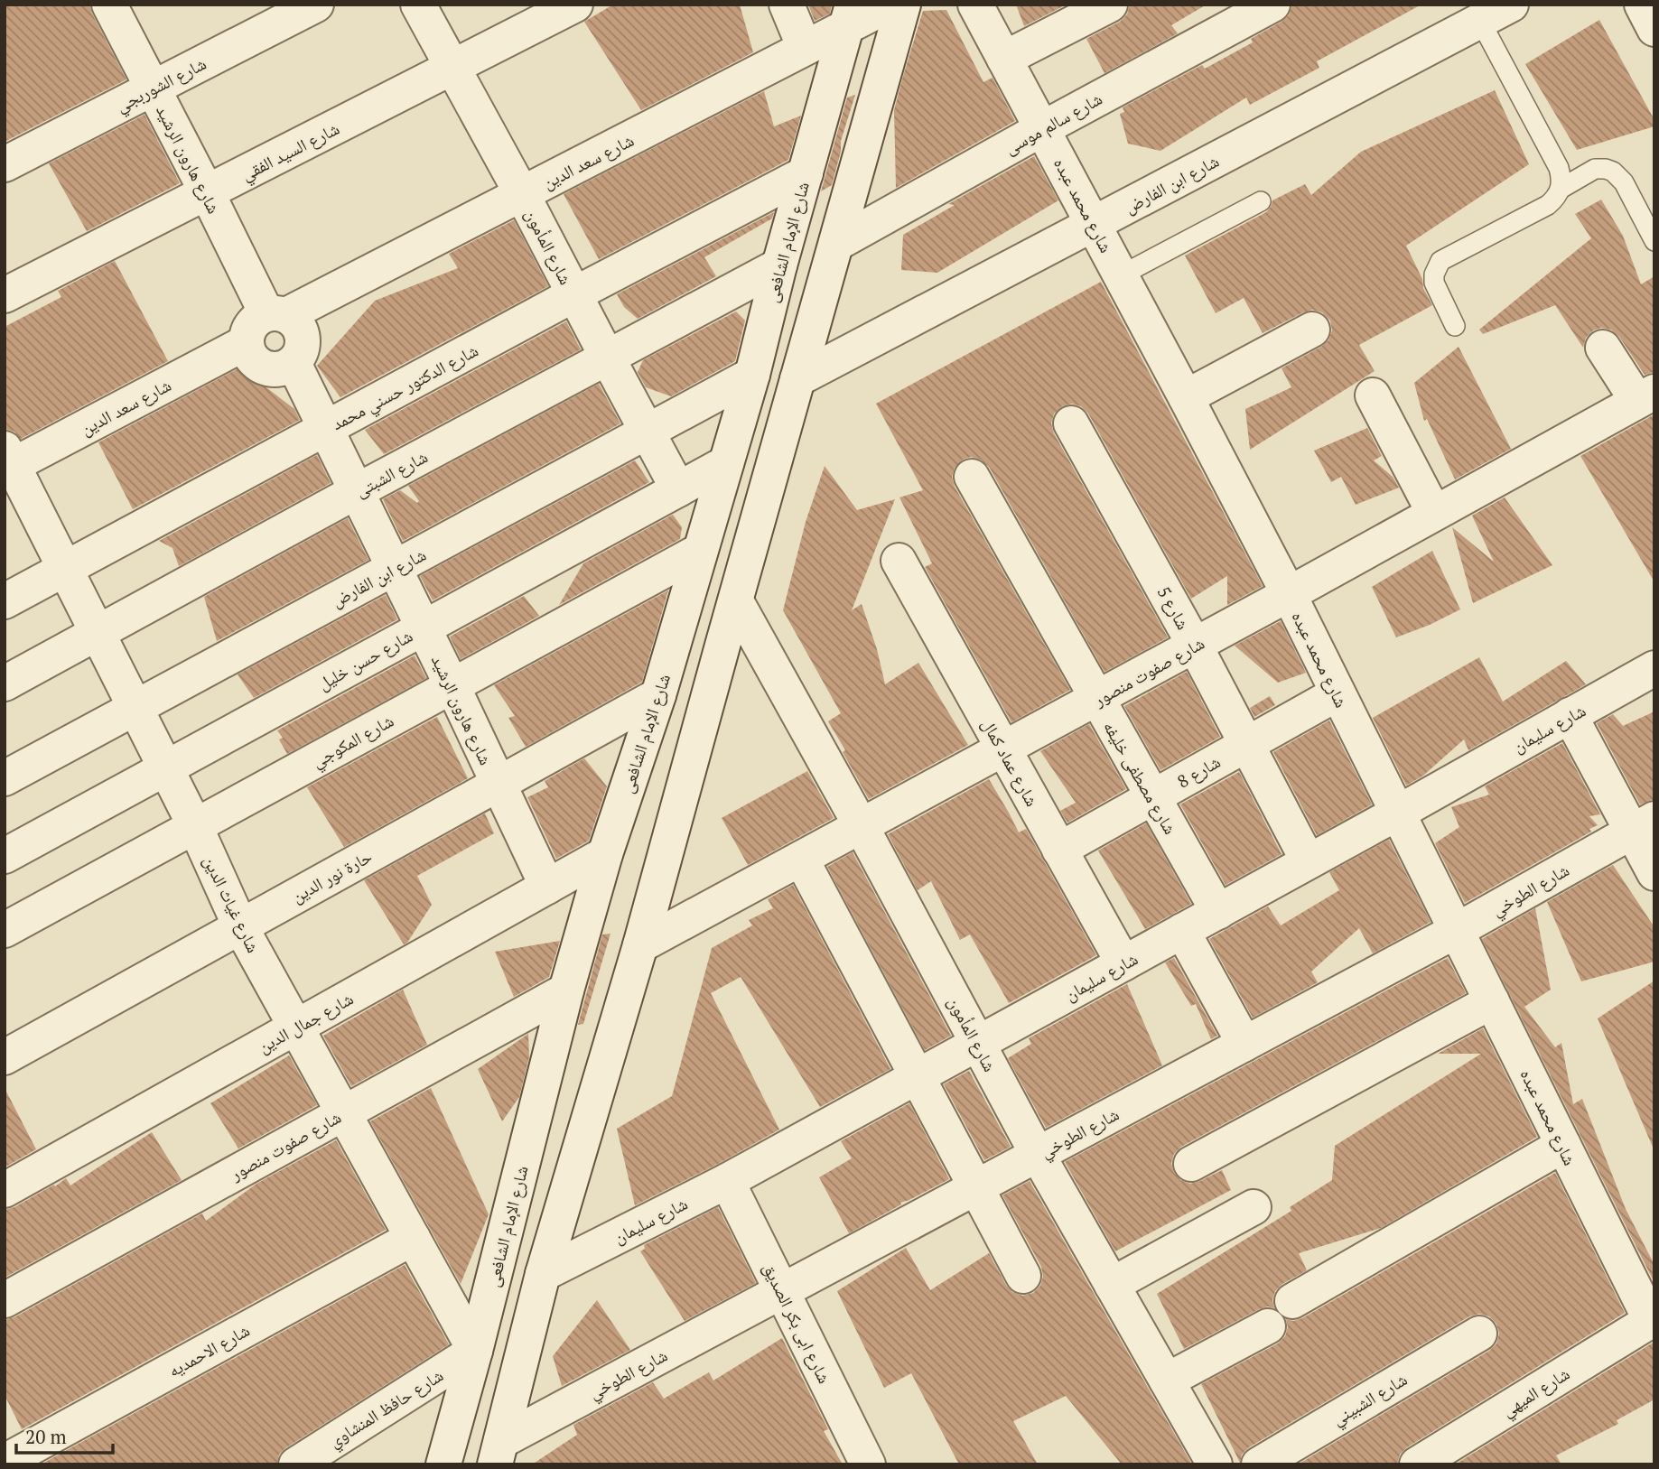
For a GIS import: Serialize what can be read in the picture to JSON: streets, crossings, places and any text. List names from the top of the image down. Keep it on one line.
{"streets":{"street":["شارع الشوربجي","شارع سالم موسى","شارع السيد الفقي","شارع هارون الرشيد","شارع سعد الدين","شارع ابن الفارض","شارع محمد عبده","شارع الإمام الشافعى","شارع المأمون","شارع الدكتور حسني محمد","شارع الشبتى","شارع 5","شارع حسن خليل","شارع صفوت منصور","شارع سليمان","شارع المكوجي","شارع عماد كمال","شارع 8","شارع مصطفى خليفه","حارة نور الدين","شارع الطوخي","شارع غياث الدين","شارع جمال الدين","شارع ابى بكر الصديق","شارع الاحمديه","شارع الميهي","شارع الشبيني","شارع حافظ المنشاوي"]},"crossings":[["شارع الشوربجي","شارع هارون الرشيد"],["شارع سالم موسى","شارع محمد عبده"],["شارع السيد الفقي","شارع هارون الرشيد"],["شارع السيد الفقي","شارع المأمون"],["شارع هارون الرشيد","شارع سعد الدين"],["شارع هارون الرشيد","شارع ابن الفارض"],["شارع هارون الرشيد","شارع الدكتور حسني محمد"],["شارع هارون الرشيد","شارع الشبتى"],["شارع هارون الرشيد","شارع حسن خليل"],["شارع هارون الرشيد","شارع المكوجي"],["شارع هارون الرشيد","حارة نور الدين"],["شارع هارون الرشيد","شارع جمال الدين"],["شارع سعد الدين","شارع الإمام الشافعى"],["شارع سعد الدين","شارع المأمون"],["شارع سعد الدين","شارع غياث الدين"],["شارع ابن الفارض","شارع محمد عبده"],["شارع ابن الفارض","شارع الإمام الشافعى"],["شارع ابن الفارض","شارع المأمون"],["شارع ابن الفارض","شارع غياث الدين"],["شارع محمد عبده","شارع صفوت منصور"],["شارع محمد عبده","شارع سليمان"],["شارع محمد عبده","شارع 8"],["شارع محمد عبده","شارع الطوخي"],["شارع محمد عبده","شارع الميهي"],["شارع الإمام الشافعى","شارع الدكتور حسني محمد"],["شارع الإمام الشافعى","شارع الشبتى"],["شارع الإمام الشافعى","شارع حسن خليل"],["شارع الإمام الشافعى","شارع صفوت منصور"],["شارع الإمام الشافعى","شارع المكوجي"],["شارع الإمام الشافعى","حارة نور الدين"],["شارع الإمام الشافعى","شارع غياث الدين"],["شارع الإمام الشافعى","شارع جمال الدين"],["شارع الإمام الشافعى","شارع حافظ المنشاوي"],["شارع المأمون","شارع الدكتور حسني محمد"],["شارع المأمون","شارع الشبتى"],["شارع المأمون","شارع حسن خليل"],["شارع المأمون","شارع صفوت منصور"],["شارع المأمون","شارع سليمان"],["شارع المأمون","شارع الطوخي"],["شارع الدكتور حسني محمد","شارع غياث الدين"],["شارع الشبتى","شارع غياث الدين"],["شارع 5","شارع صفوت منصور"],["شارع 5","شارع سليمان"],["شارع 5","شارع 8"],["شارع حسن خليل","شارع غياث الدين"],["شارع صفوت منصور","شارع عماد كمال"],["شارع صفوت منصور","شارع مصطفى خليفه"],["شارع صفوت منصور","شارع غياث الدين"],["شارع سليمان","شارع عماد كمال"],["شارع سليمان","شارع مصطفى خليفه"],["شارع سليمان","شارع ابى بكر الصديق"],["شارع المكوجي","شارع غياث الدين"],["شارع عماد كمال","شارع 8"],["شارع 8","شارع مصطفى خليفه"],["حارة نور الدين","شارع غياث الدين"],["شارع الطوخي","شارع ابى بكر الصديق"],["شارع غياث الدين","شارع جمال الدين"],["شارع غياث الدين","شارع الاحمديه"],["شارع غياث الدين","شارع حافظ المنشاوي"]],"scale_bar":"20 m"}
